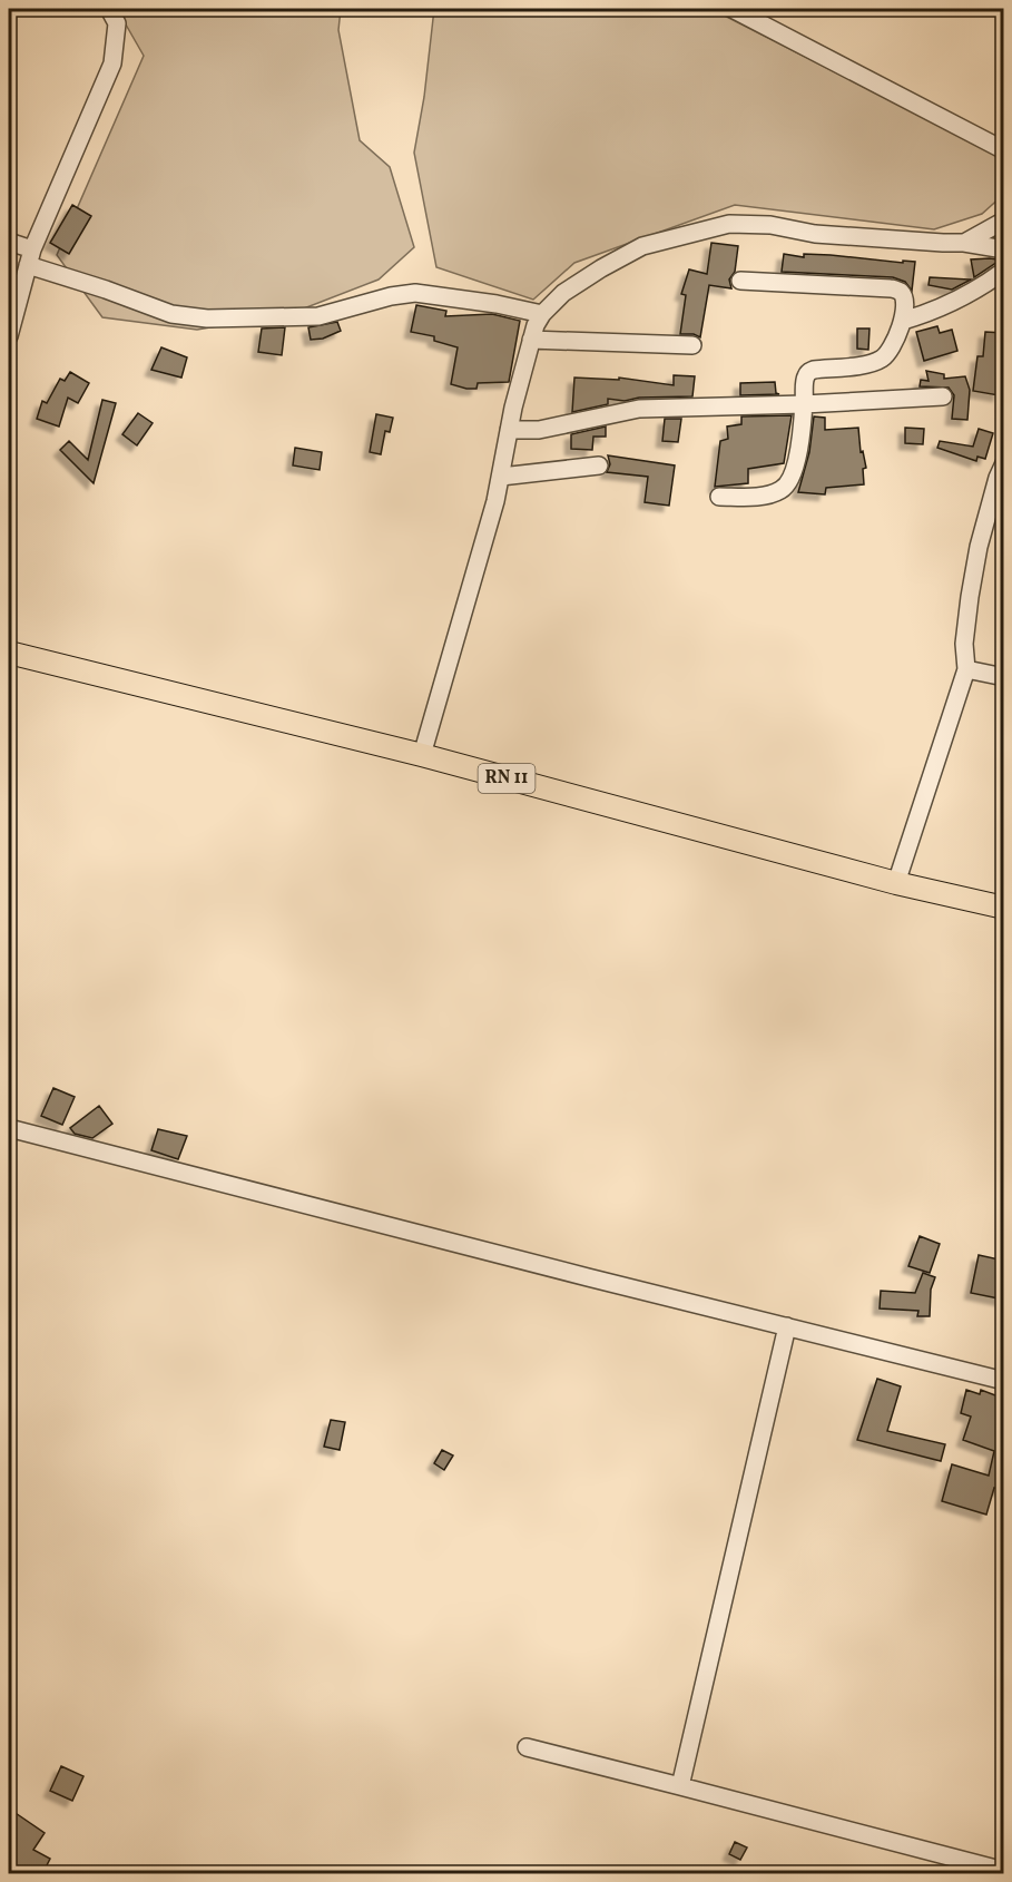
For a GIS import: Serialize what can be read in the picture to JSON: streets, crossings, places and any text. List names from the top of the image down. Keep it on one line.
{"streets":{"main road":["RN 11"]}}
